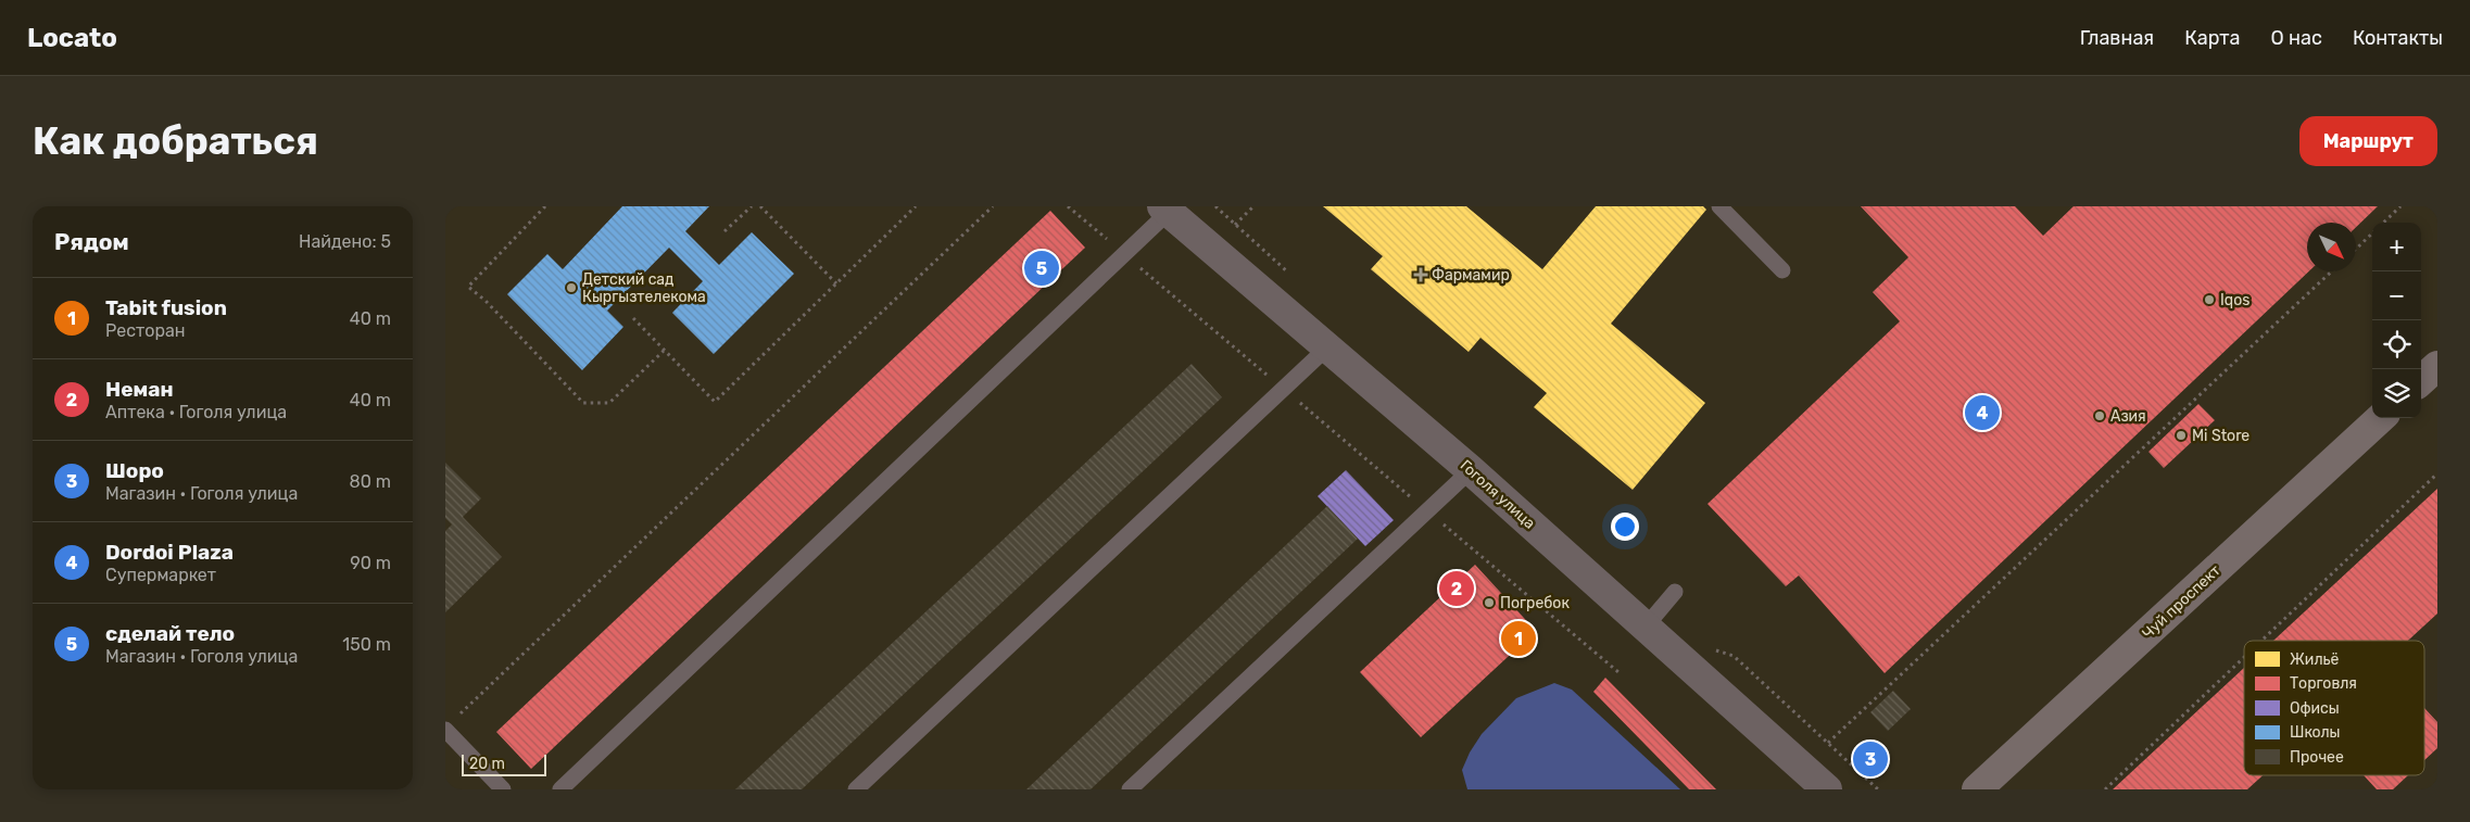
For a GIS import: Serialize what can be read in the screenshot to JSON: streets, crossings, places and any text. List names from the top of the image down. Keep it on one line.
{"streets":{"main road":["Чуй проспект"],"street":["Гоголя улица"]},"places":{"health":["Фармамир"],"other":["Детский сад Кыргызтелекома","Iqos","Азия","Mi Store","Погребок"]},"legend":["Жильё","Торговля","Офисы","Школы","Прочее"],"scale_bar":"20 m","north":"bottom right","page":{"header":"Locato","nav":["Главная","Карта","О нас","Контакты"],"buttons":"Маршрут","title":"Как добраться","heading":["Рядом","Найдено: 5"],"map_buttons":["+","−"],"pins":["5","4","2","1","3"],"list":[{"mark":"1","name":"Tabit fusion","note":"Ресторан","value":"40 m"},{"mark":"2","name":"Неман","note":"Аптека · Гоголя улица","value":"40 m"},{"mark":"3","name":"Шоро","note":"Магазин · Гоголя улица","value":"80 m"},{"mark":"4","name":"Dordoi Plaza","note":"Супермаркет","value":"90 m"},{"mark":"5","name":"сделай тело","note":"Магазин · Гоголя улица","value":"150 m"}],"scale":"20 m"}}
